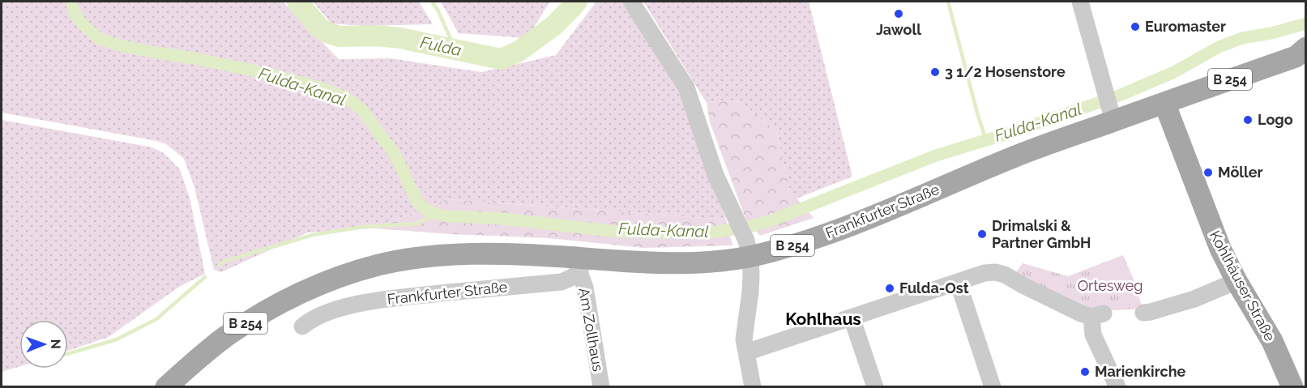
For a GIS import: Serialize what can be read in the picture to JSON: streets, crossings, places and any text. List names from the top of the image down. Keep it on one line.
{"streets":{"main road":["B 254","Frankfurter Straße","Kohlhäuser Straße"],"street":["Am Zollhaus"]},"crossings":[["Frankfurter Straße","Kohlhäuser Straße"],["Frankfurter Straße","Am Zollhaus"]],"districts":["Kohlhaus"],"water":["Fulda","Fulda-Kanal"],"parks":["Ortesweg"],"places":["Jawoll","Euromaster","3 1/2 Hosenstore","Logo","Möller","Drimalski & Partner GmbH","Fulda-Ost","Marienkirche"],"north":"right"}
